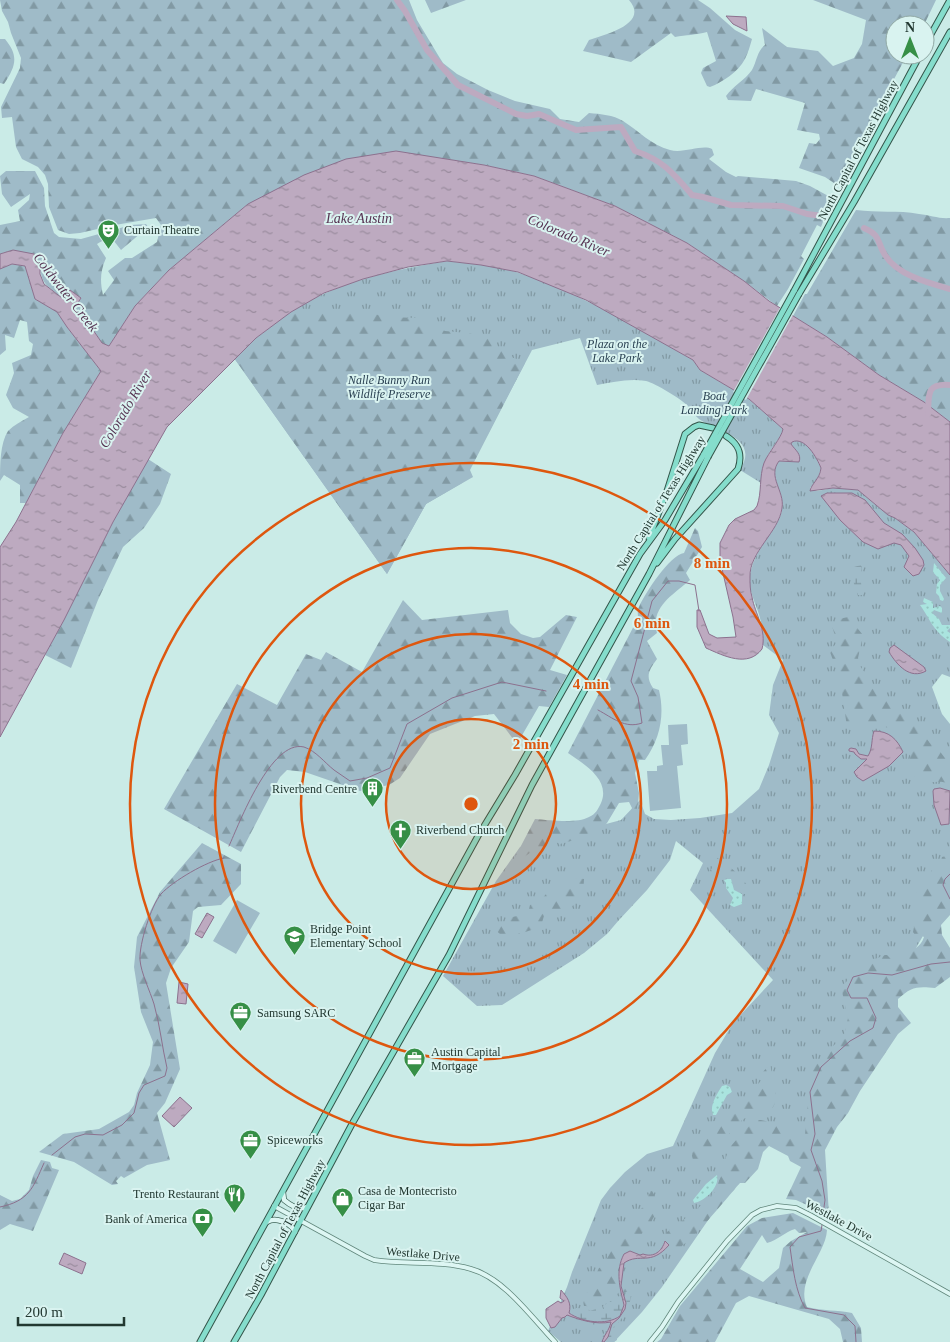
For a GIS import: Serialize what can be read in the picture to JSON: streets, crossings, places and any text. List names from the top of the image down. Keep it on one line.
{"streets":{"highway":["North Capital of Texas Highway"],"street":["Westlake Drive"]},"crossings":[["North Capital of Texas Highway","Westlake Drive"]],"water":["Lake Austin","Colorado River","Coldwater Creek"],"parks":["Plaza on the Lake Park","Nalle Bunny Run Wildlife Preserve","Boat Landing Park"],"places":{"theatre":["Curtain Theatre"],"building":["Riverbend Centre"],"church":["Riverbend Church"],"school or university":["Bridge Point Elementary School"],"office":["Samsung SARC","Austin Capital Mortgage","Spiceworks"],"restaurant":["Trento Restaurant"],"shop":["Casa de Montecristo Cigar Bar"],"bank":["Bank of America"]},"scale_bar":"200 m","north":"top","rings":["8 min","6 min","4 min","2 min"]}
